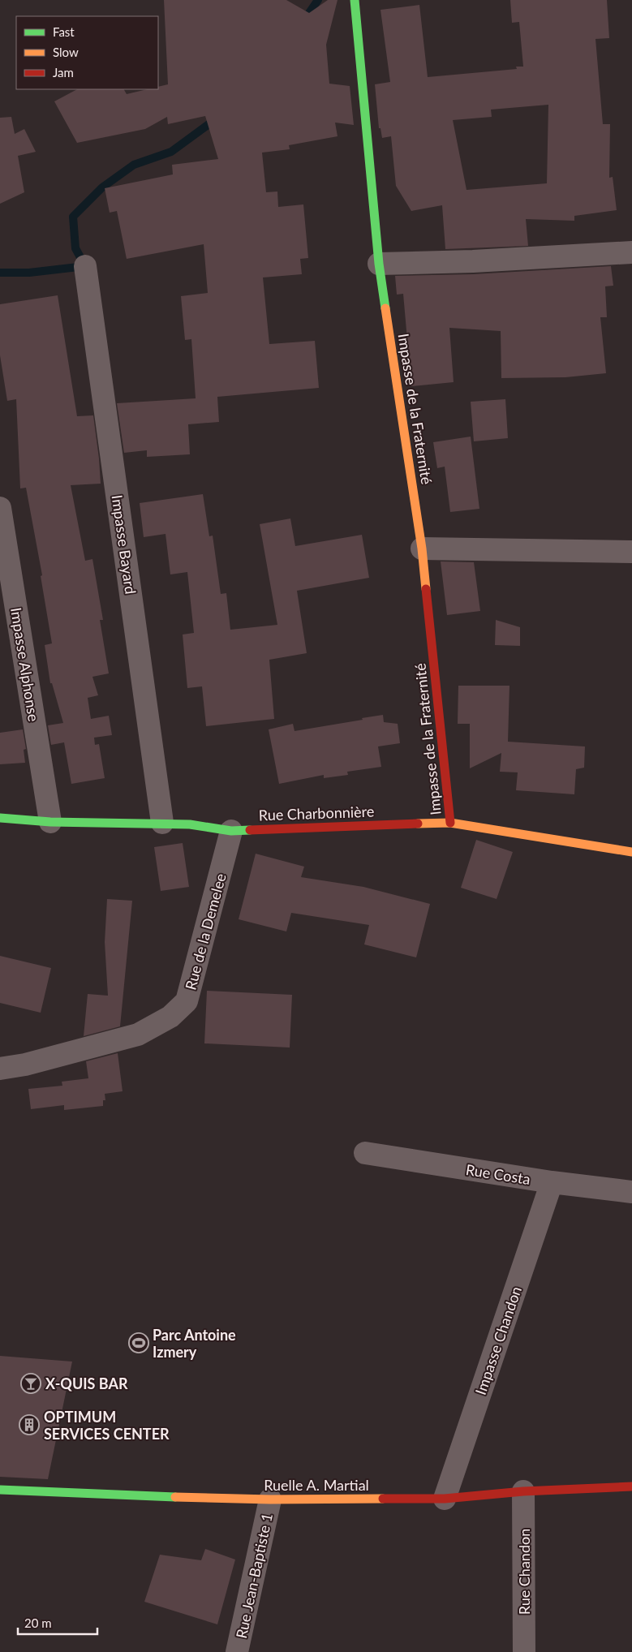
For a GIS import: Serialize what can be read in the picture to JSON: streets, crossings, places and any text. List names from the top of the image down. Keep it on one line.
{"streets":{"street":["Impasse de la Fraternité","Impasse Bayard","Impasse Alphonse","Rue Charbonnière","Rue de la Demelee","Rue Costa","Impasse Chandon","Ruelle A. Martial","Rue Chandon","Rue Jean-Baptiste 1"]},"crossings":[["Impasse de la Fraternité","Rue Charbonnière"],["Impasse Bayard","Rue Charbonnière"],["Impasse Alphonse","Rue Charbonnière"],["Rue Charbonnière","Rue de la Demelee"],["Rue Costa","Impasse Chandon"],["Impasse Chandon","Ruelle A. Martial"],["Ruelle A. Martial","Rue Chandon"],["Ruelle A. Martial","Rue Jean-Baptiste 1"]],"places":{"sports":["Parc Antoine Izmery"],"bar":["X-QUIS BAR"],"building":["OPTIMUM SERVICES CENTER"]},"legend":["Fast","Slow","Jam"],"scale_bar":"20 m"}
